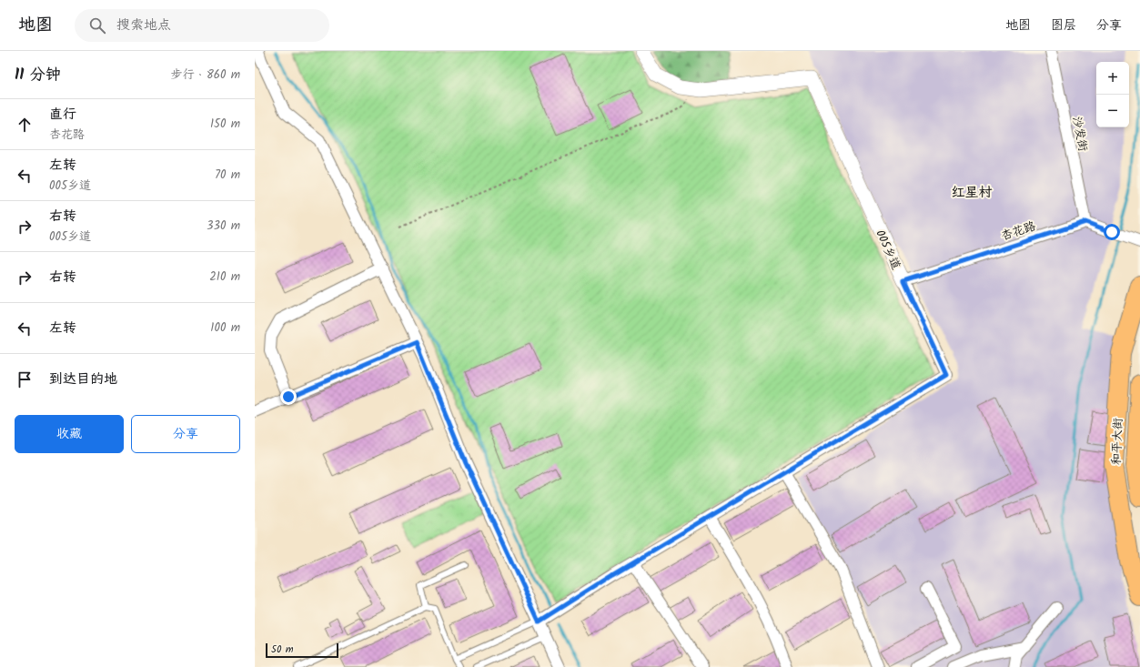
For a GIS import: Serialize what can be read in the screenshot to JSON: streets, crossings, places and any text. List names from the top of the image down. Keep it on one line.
{"streets":{"highway":["和平大街"],"street":["沙发街","杏花路","005乡道"]},"crossings":[["沙发街","杏花路"],["杏花路","005乡道"]],"districts":["红星村"],"scale_bar":"50 m","page":{"header":"地图","search":"搜索地点","nav":["地图","图层","分享"],"heading":["11 分钟","步行 · 860 m"],"map_buttons":["+","−"],"list":[["直行","杏花路","150 m"],["左转","005乡道","70 m"],["右转","005乡道","330 m"],["右转","210 m"],["左转","100 m"],"到达目的地"],"buttons":["收藏","分享"],"scale":"50 m"}}
